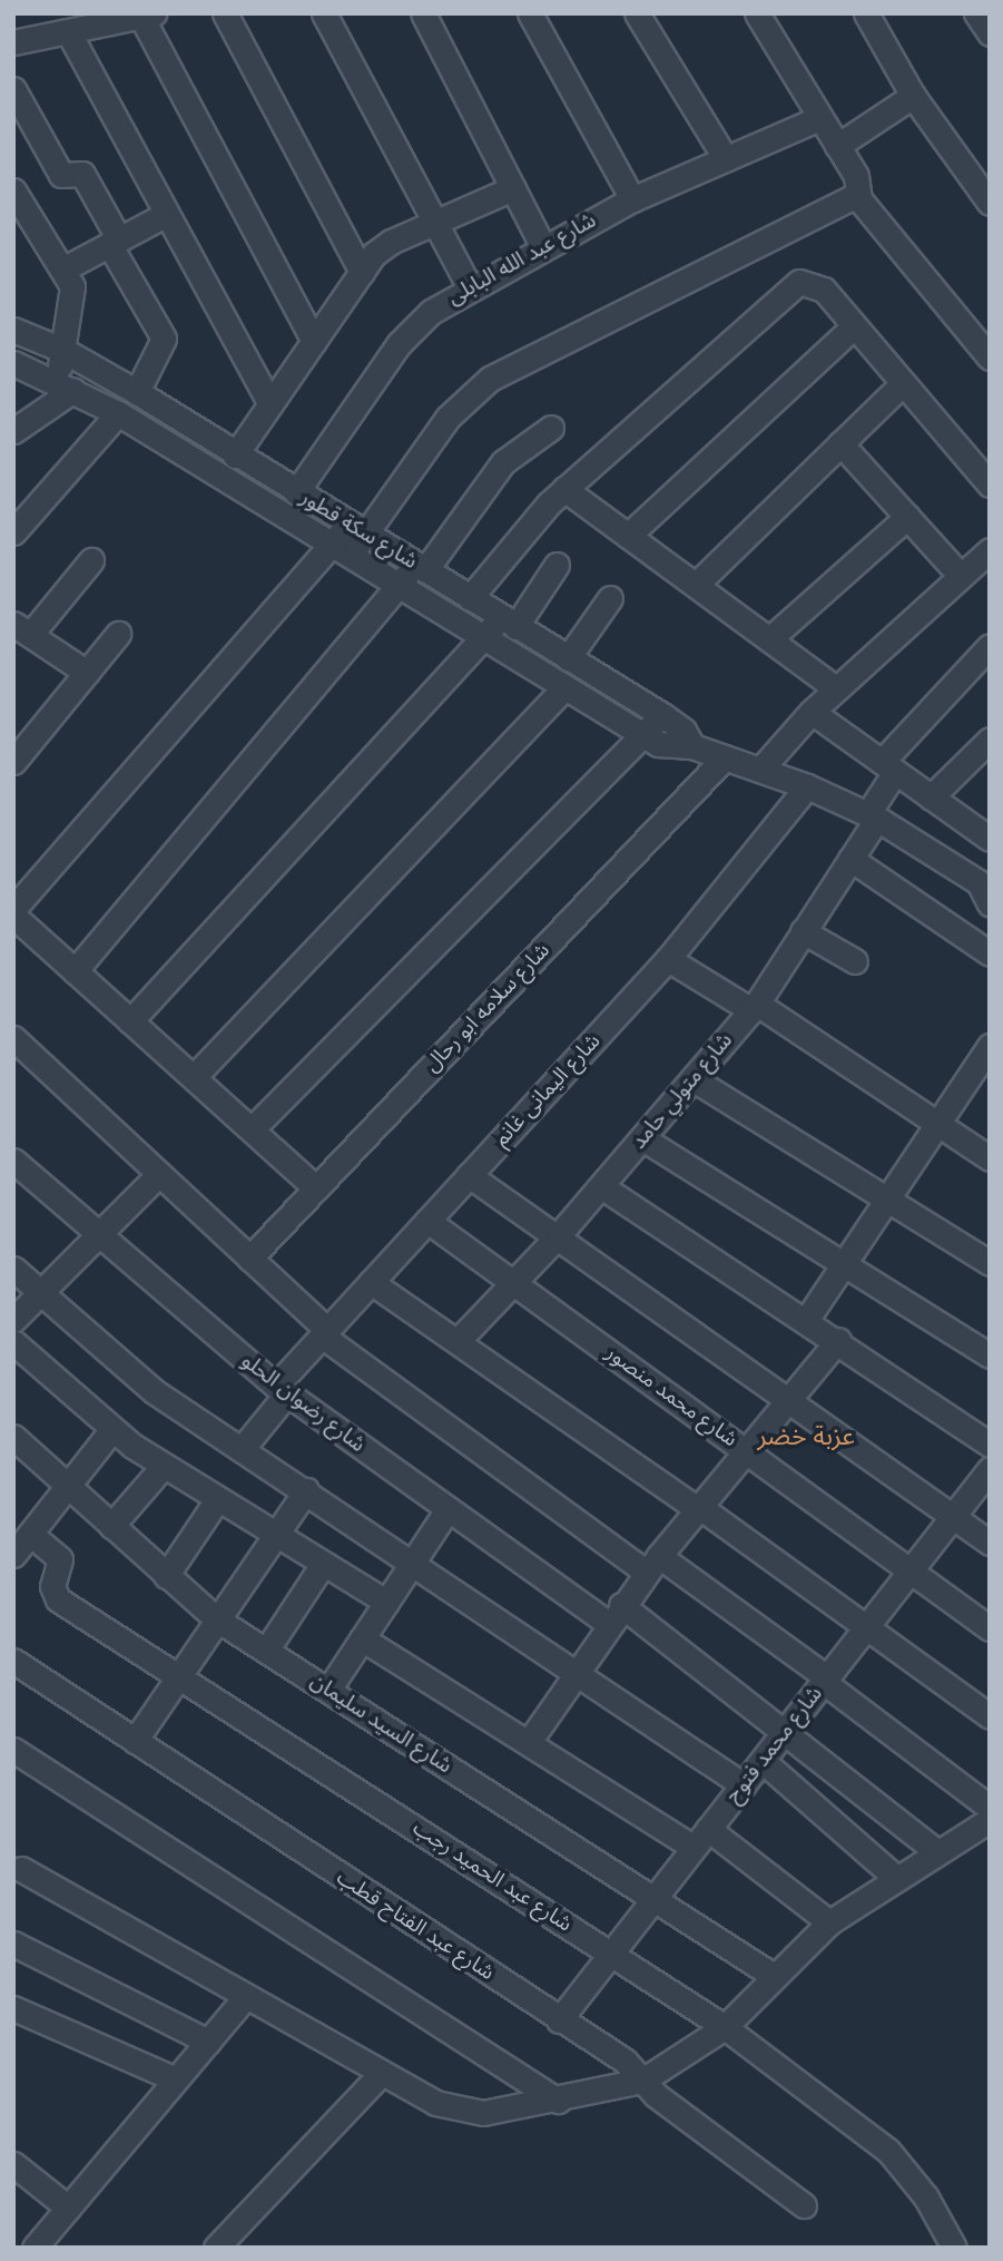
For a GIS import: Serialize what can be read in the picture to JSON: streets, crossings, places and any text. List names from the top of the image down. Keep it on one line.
{"streets":{"street":["شارع عبد الله البابلى","شارع سكة قطور","شارع سلامه ابو رحال","شارع اليمانى غانم","شارع متولي حامد","شارع محمد منصور","شارع رضوان الحلو","شارع السيد سليمان","شارع محمد فتوح","شارع عبد الحميد رجب","شارع عبد الفتاح قطب"]},"crossings":[["شارع عبد الله البابلى","شارع سكة قطور"],["شارع سكة قطور","شارع سلامه ابو رحال"],["شارع سكة قطور","شارع اليمانى غانم"],["شارع سكة قطور","شارع متولي حامد"],["شارع اليمانى غانم","شارع محمد منصور"],["شارع اليمانى غانم","شارع رضوان الحلو"],["شارع متولي حامد","شارع محمد منصور"],["شارع محمد منصور","شارع محمد فتوح"],["شارع رضوان الحلو","شارع محمد فتوح"],["شارع السيد سليمان","شارع محمد فتوح"],["شارع محمد فتوح","شارع عبد الحميد رجب"],["شارع محمد فتوح","شارع عبد الفتاح قطب"]],"districts":["عزبة خضر"]}
